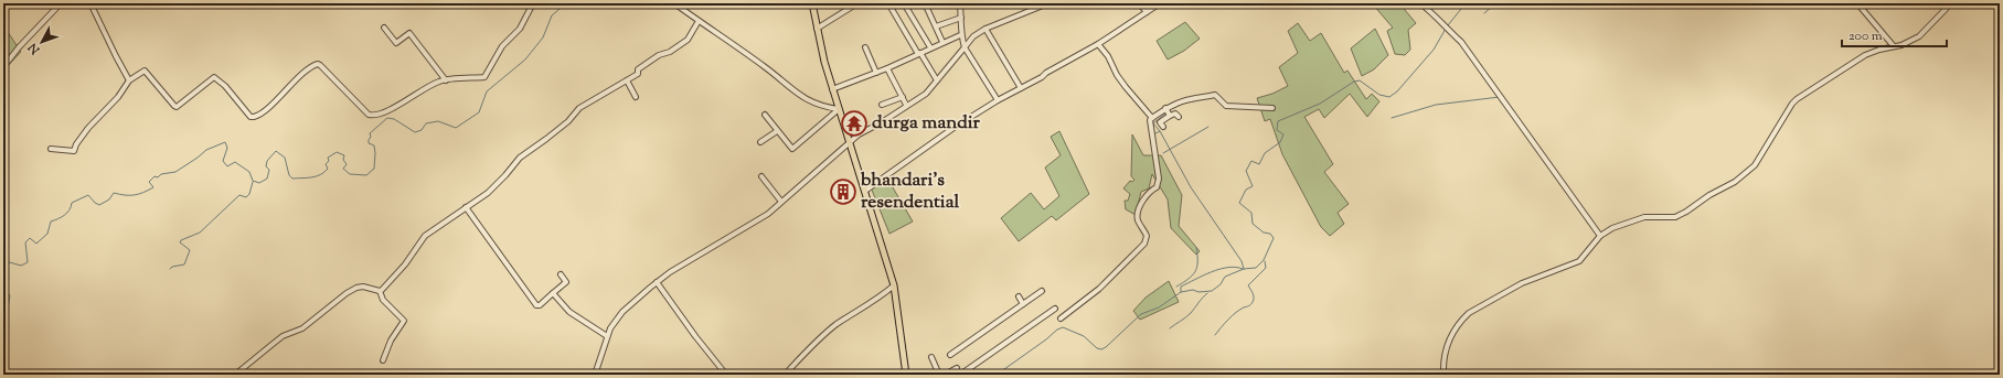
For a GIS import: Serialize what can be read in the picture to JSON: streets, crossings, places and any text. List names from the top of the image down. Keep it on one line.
{"places":{"temple":["durga mandir"],"building":["bhandari's resendential"]},"scale_bar":"200 m","north":"bottom left"}
